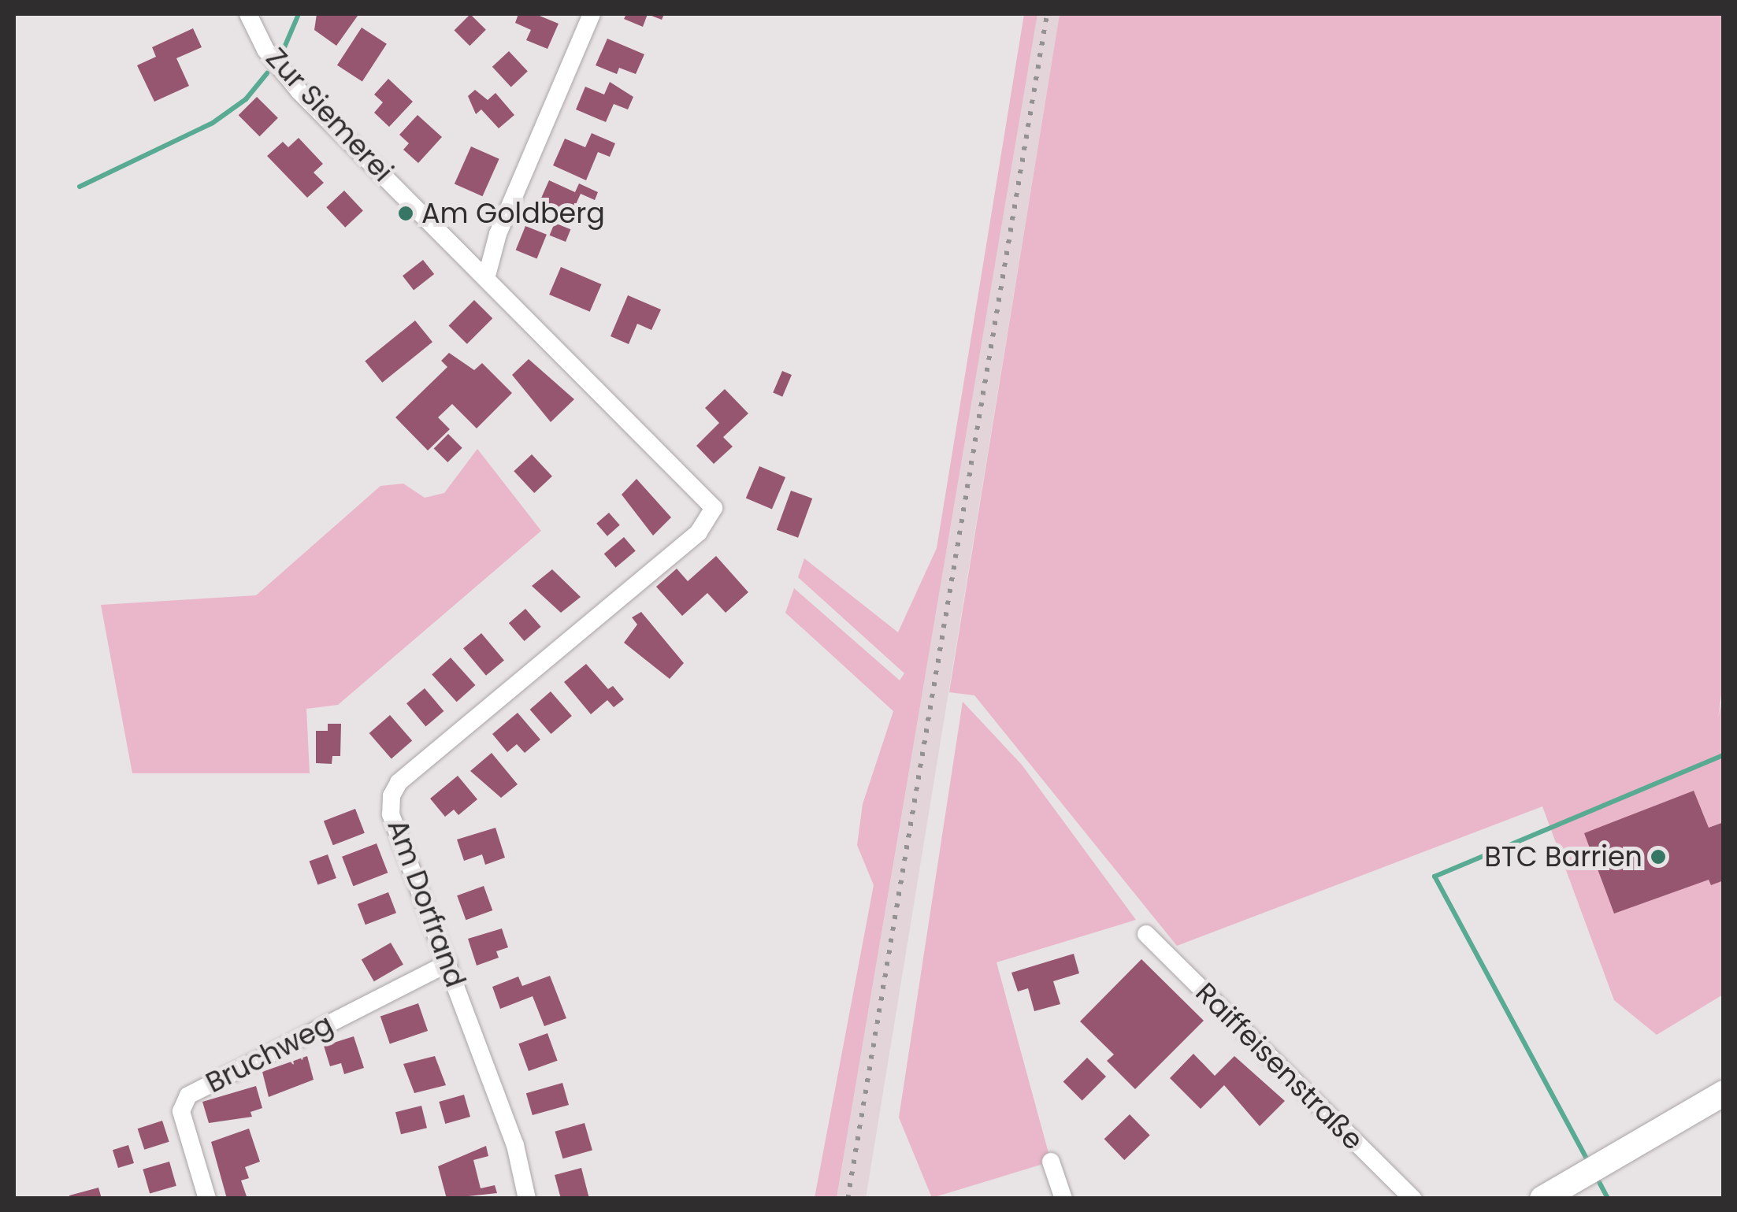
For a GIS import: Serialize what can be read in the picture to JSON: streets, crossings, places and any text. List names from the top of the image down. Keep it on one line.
{"streets":{"street":["Zur Siemerei","Am Dorfrand","Bruchweg","Raiffeisenstraße"]},"crossings":[["Zur Siemerei","Am Dorfrand"],["Am Dorfrand","Bruchweg"]],"places":["Am Goldberg","BTC Barrien"]}
